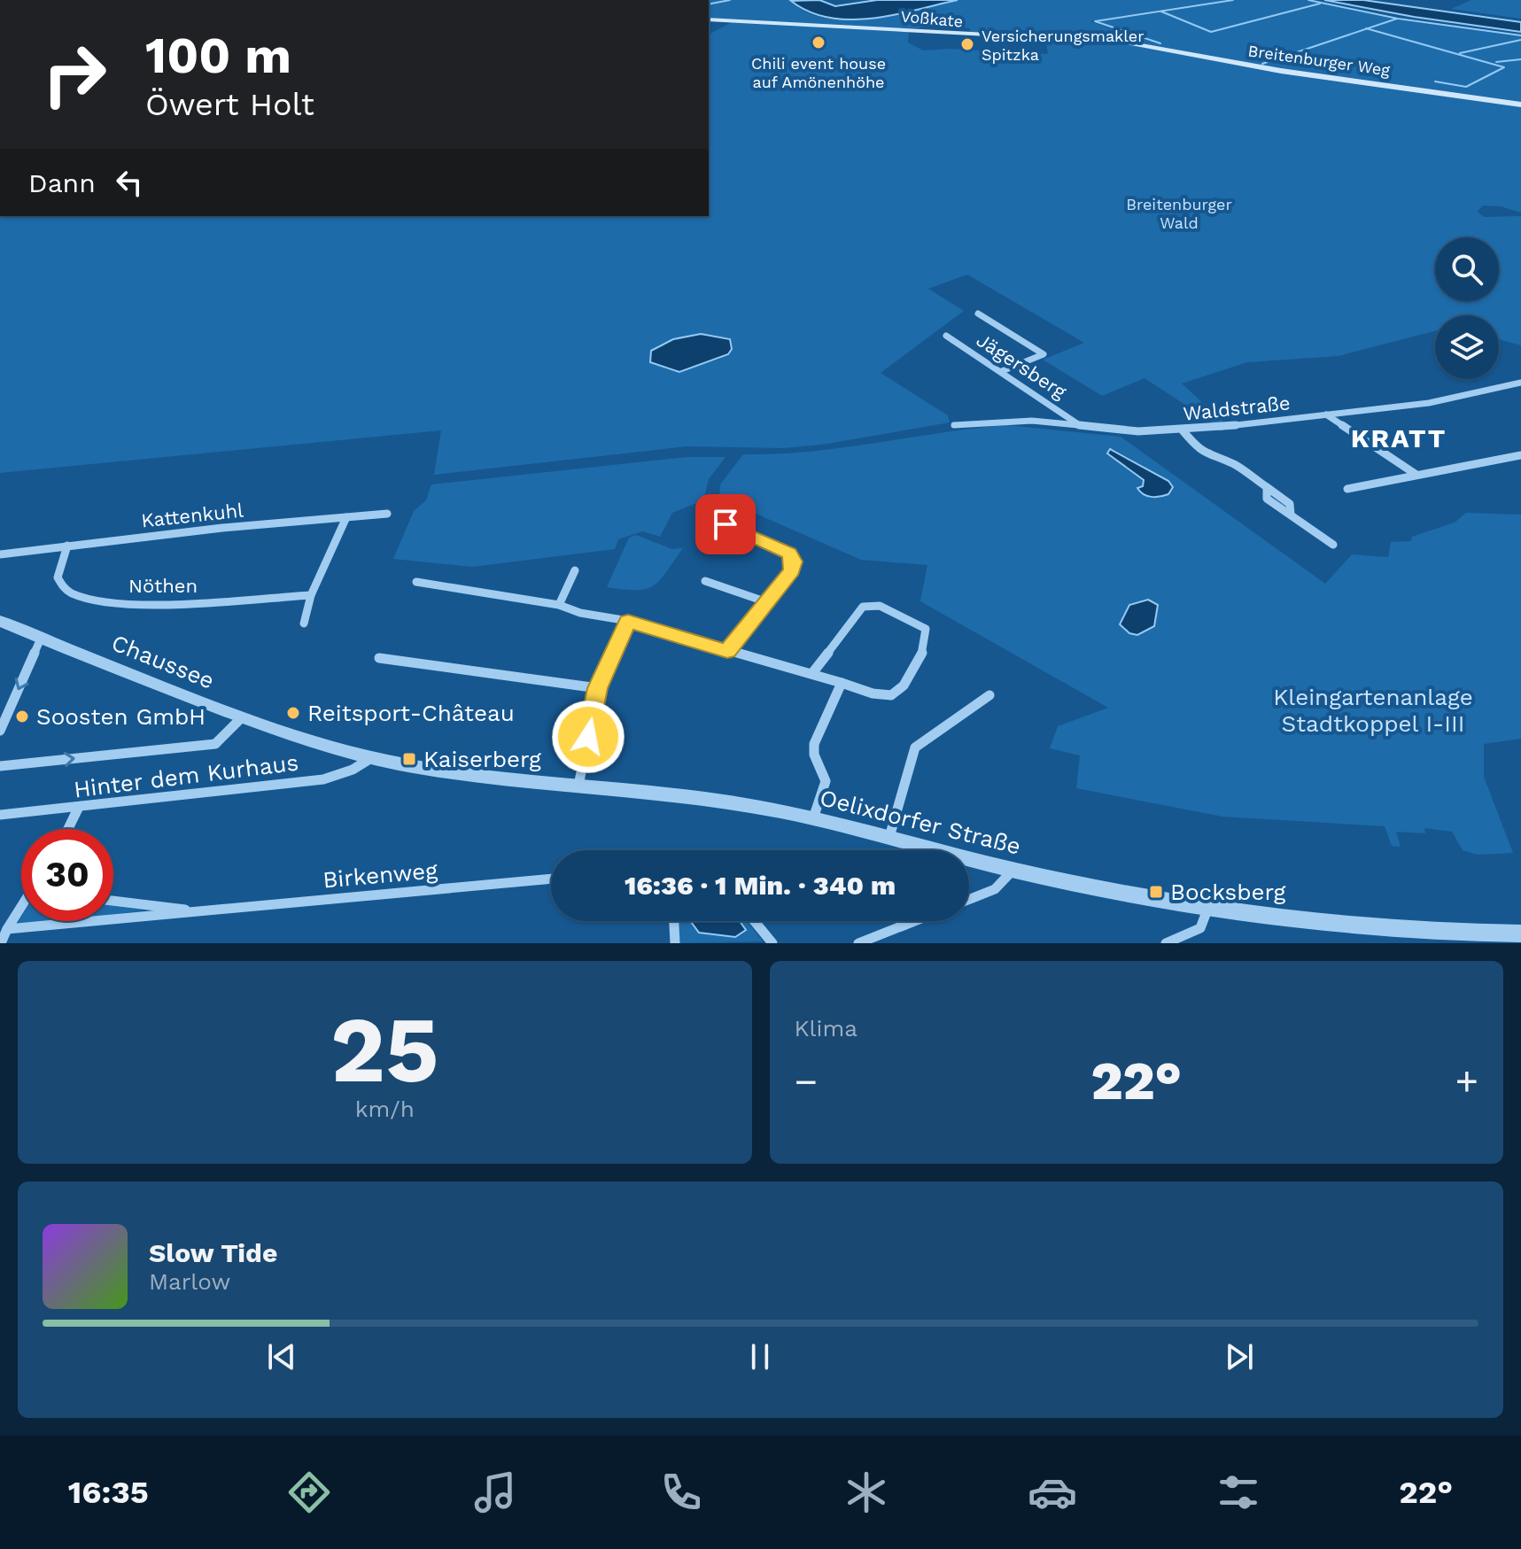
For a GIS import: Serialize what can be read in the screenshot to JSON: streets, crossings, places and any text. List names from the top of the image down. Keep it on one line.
{"streets":{"main road":["Voßkate","Breitenburger Weg"],"street":["Jägersberg","Waldstraße","Kattenkuhl","Nöthen","Chaussee","Hinter dem Kurhaus","Oelixdorfer Straße","Birkenweg"]},"crossings":[["Voßkate","Breitenburger Weg"],["Jägersberg","Waldstraße"],["Kattenkuhl","Nöthen"],["Chaussee","Oelixdorfer Straße"],["Hinter dem Kurhaus","Oelixdorfer Straße"]],"districts":["KRATT"],"parks":["Breitenburger Wald","Kleingartenanlage Stadtkoppel I-III"],"places":{"other":["Chili event house auf Amönenhöhe","Versicherungsmakler Spitzka","Reitsport-Château","Soosten GmbH"],"transit":["Kaiserberg","Bocksberg"]},"page":{"turn":["100 m","Öwert Holt"],"then":"Dann","limit":"30","trip":"16:36 · 1 Min. · 340 m","tile":[["25","km/h"],"Klima"],"heat":["−","22°","+"],"song":["Slow Tide","Marlow"],"tabs":["16:35","22°"]}}
